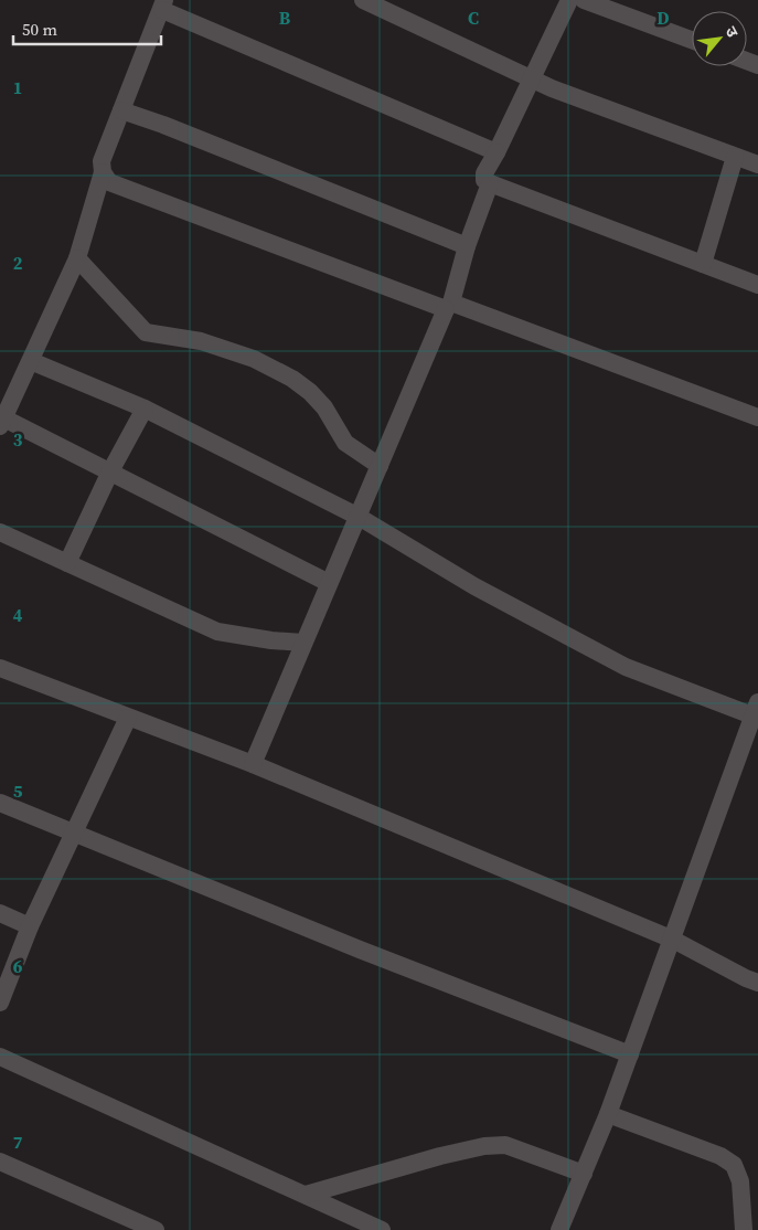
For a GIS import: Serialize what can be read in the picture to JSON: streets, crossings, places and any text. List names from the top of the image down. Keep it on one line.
{"scale_bar":"50 m","north":"top right","grid":{"columns":["B","C","D"],"rows":["1","2","3","4","5","6","7"]}}
